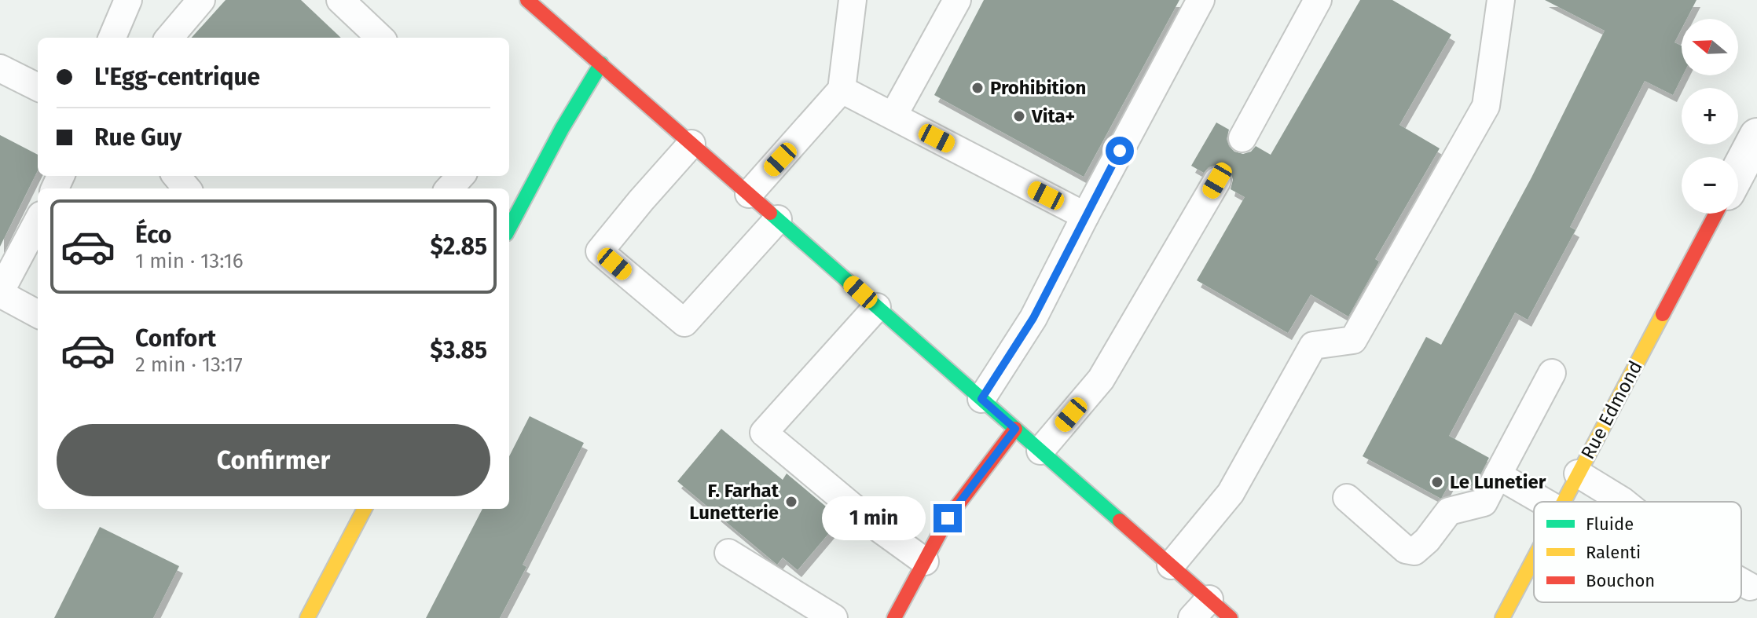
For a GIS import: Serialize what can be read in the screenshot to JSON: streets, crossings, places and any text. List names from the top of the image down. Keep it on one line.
{"streets":{"main road":["Rue Edmond"]},"places":["Prohibition","Vita+","Le Lunetier","F. Farhat Lunetterie"],"legend":["Fluide","Ralenti","Bouchon"],"north":"left","page":{"map_buttons":["+","−"],"banner":["L'Egg-centrique","Rue Guy"],"list":[{"name":"Éco","note":"1 min · 13:16","value":"$2.85"},{"name":"Confort","note":"2 min · 13:17","value":"$3.85"}],"buttons":"Confirmer","bubble":"1 min"}}
